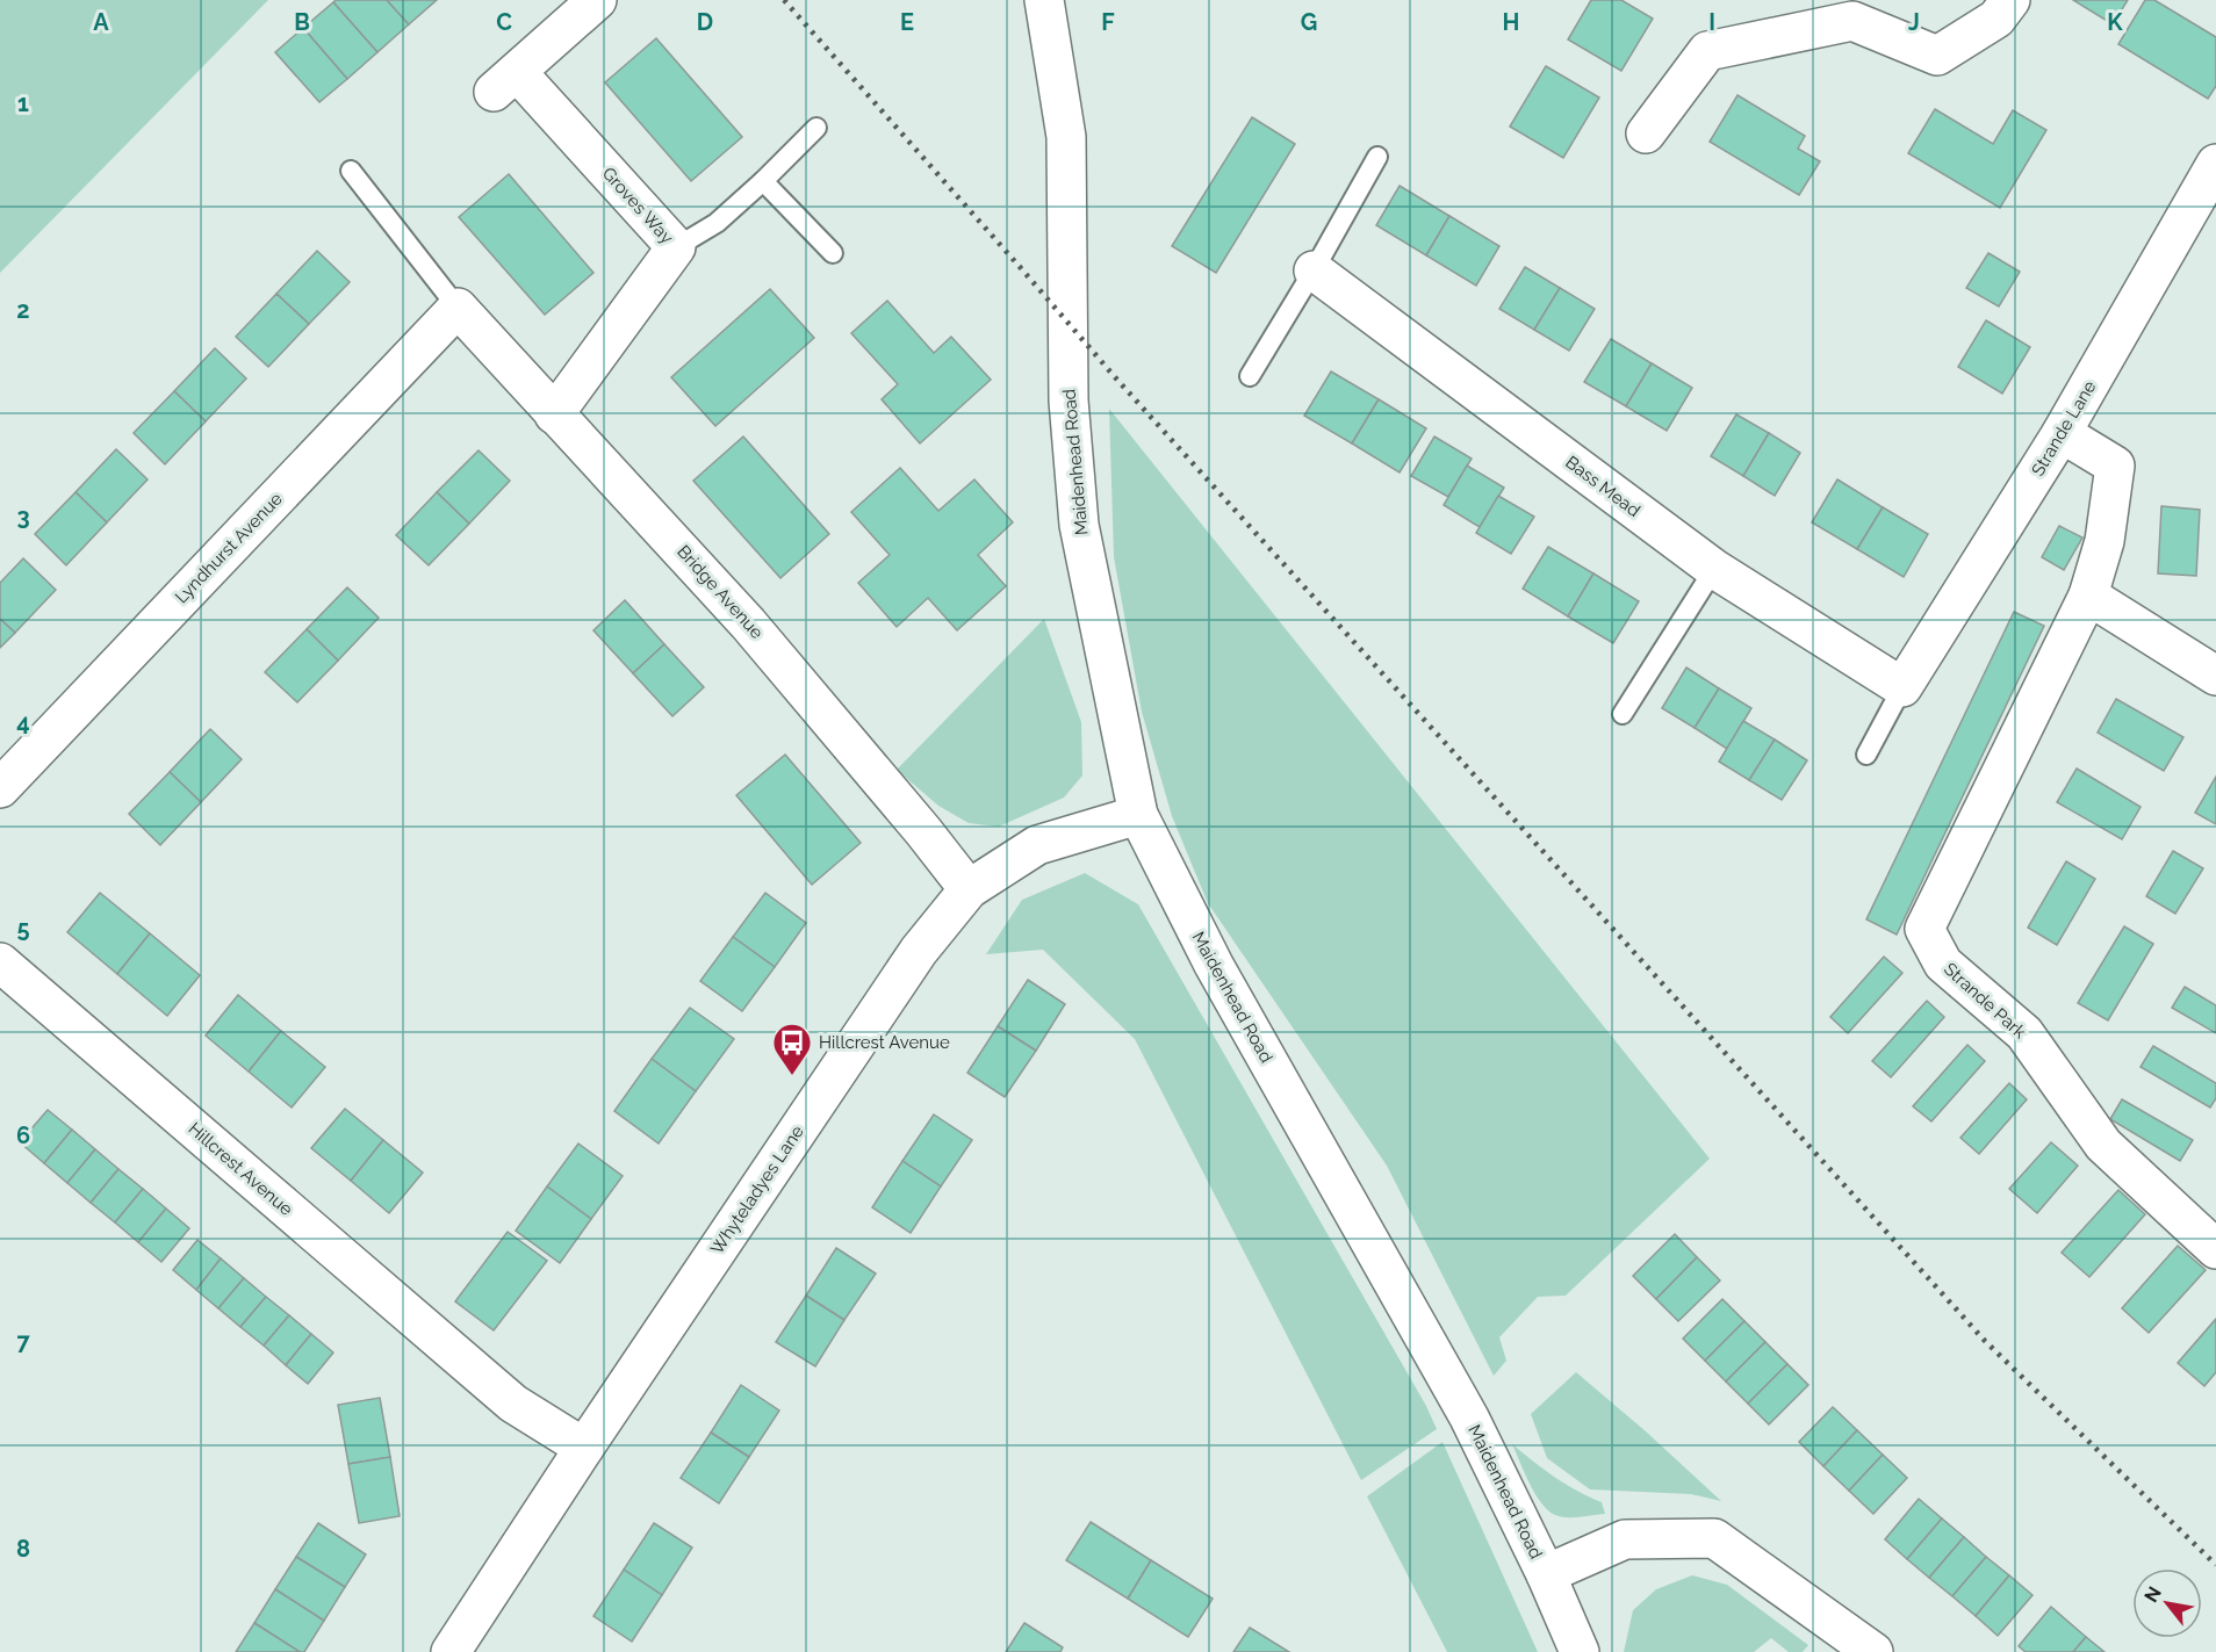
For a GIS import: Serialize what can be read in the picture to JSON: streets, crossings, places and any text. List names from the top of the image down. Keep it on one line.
{"streets":{"street":["Groves Way","Strande Lane","Maidenhead Road","Bass Mead","Lyndhurst Avenue","Bridge Avenue","Strande Park","Hillcrest Avenue","Whyteladyes Lane"]},"crossings":[["Groves Way","Bridge Avenue"],["Strande Lane","Bass Mead"],["Strande Lane","Strande Park"],["Maidenhead Road","Whyteladyes Lane"],["Lyndhurst Avenue","Bridge Avenue"],["Bridge Avenue","Whyteladyes Lane"],["Hillcrest Avenue","Whyteladyes Lane"]],"places":{"bus stop":["Hillcrest Avenue"]},"north":"top left","grid":{"columns":["A","B","C","D","E","F","G","H","I","J","K"],"rows":["1","2","3","4","5","6","7","8"]}}
